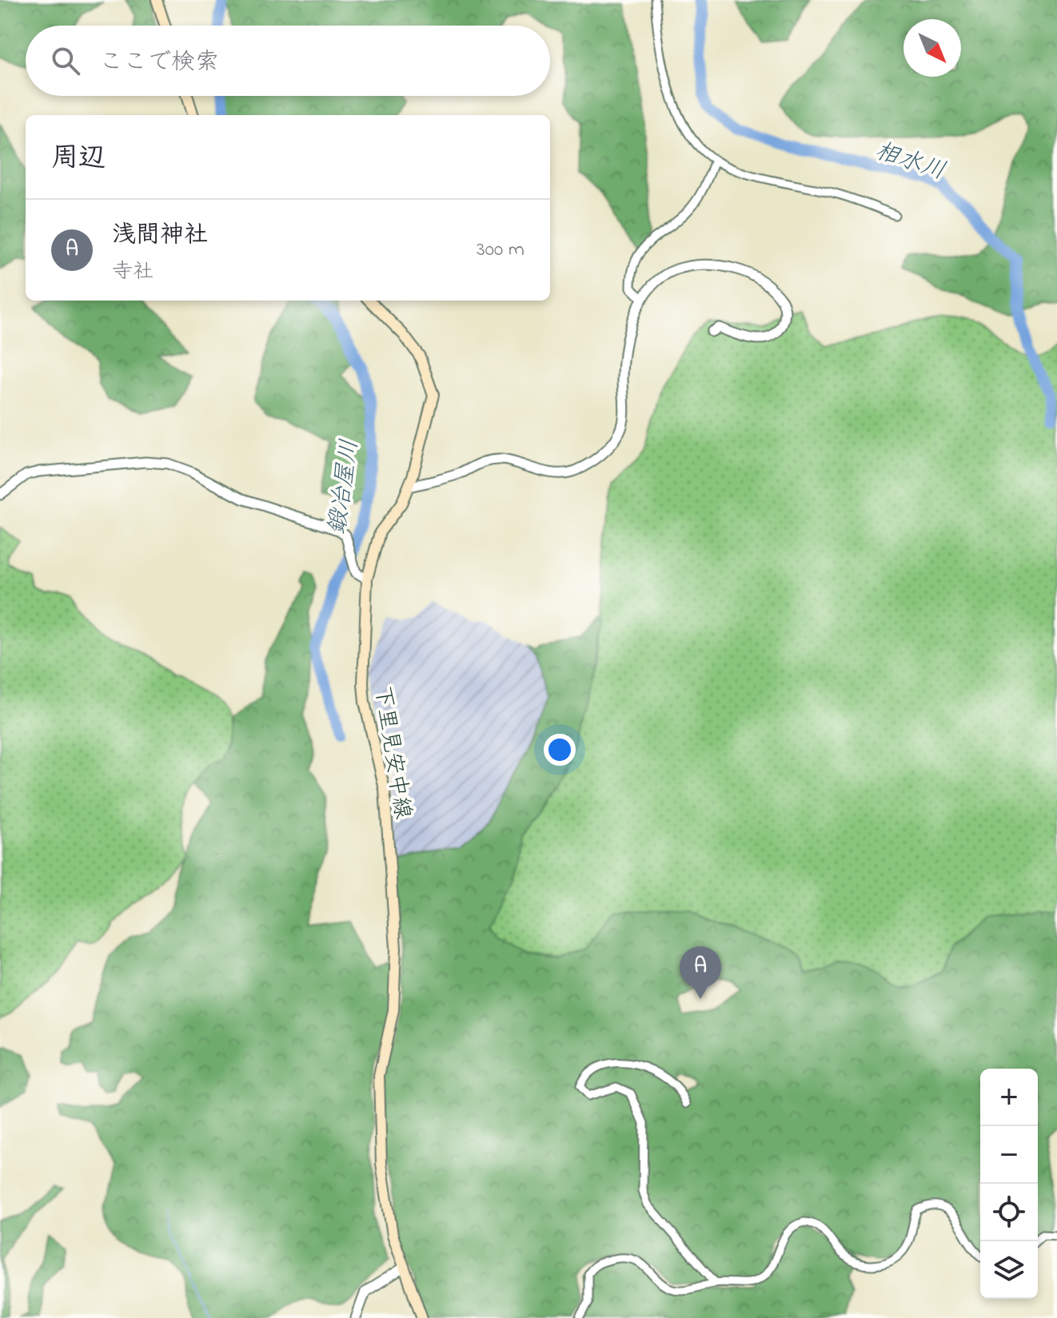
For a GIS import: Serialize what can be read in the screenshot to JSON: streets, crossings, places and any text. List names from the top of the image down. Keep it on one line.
{"streets":{"main road":["下里見安中線"]},"water":["相水川","鍛冶屋川"],"north":"bottom right","page":{"search":"ここで検索","heading":"周辺","list":[{"mark":"A","name":"浅間神社","note":"寺社","value":"300 m"}],"pins":"A","map_buttons":["+","−"]}}
